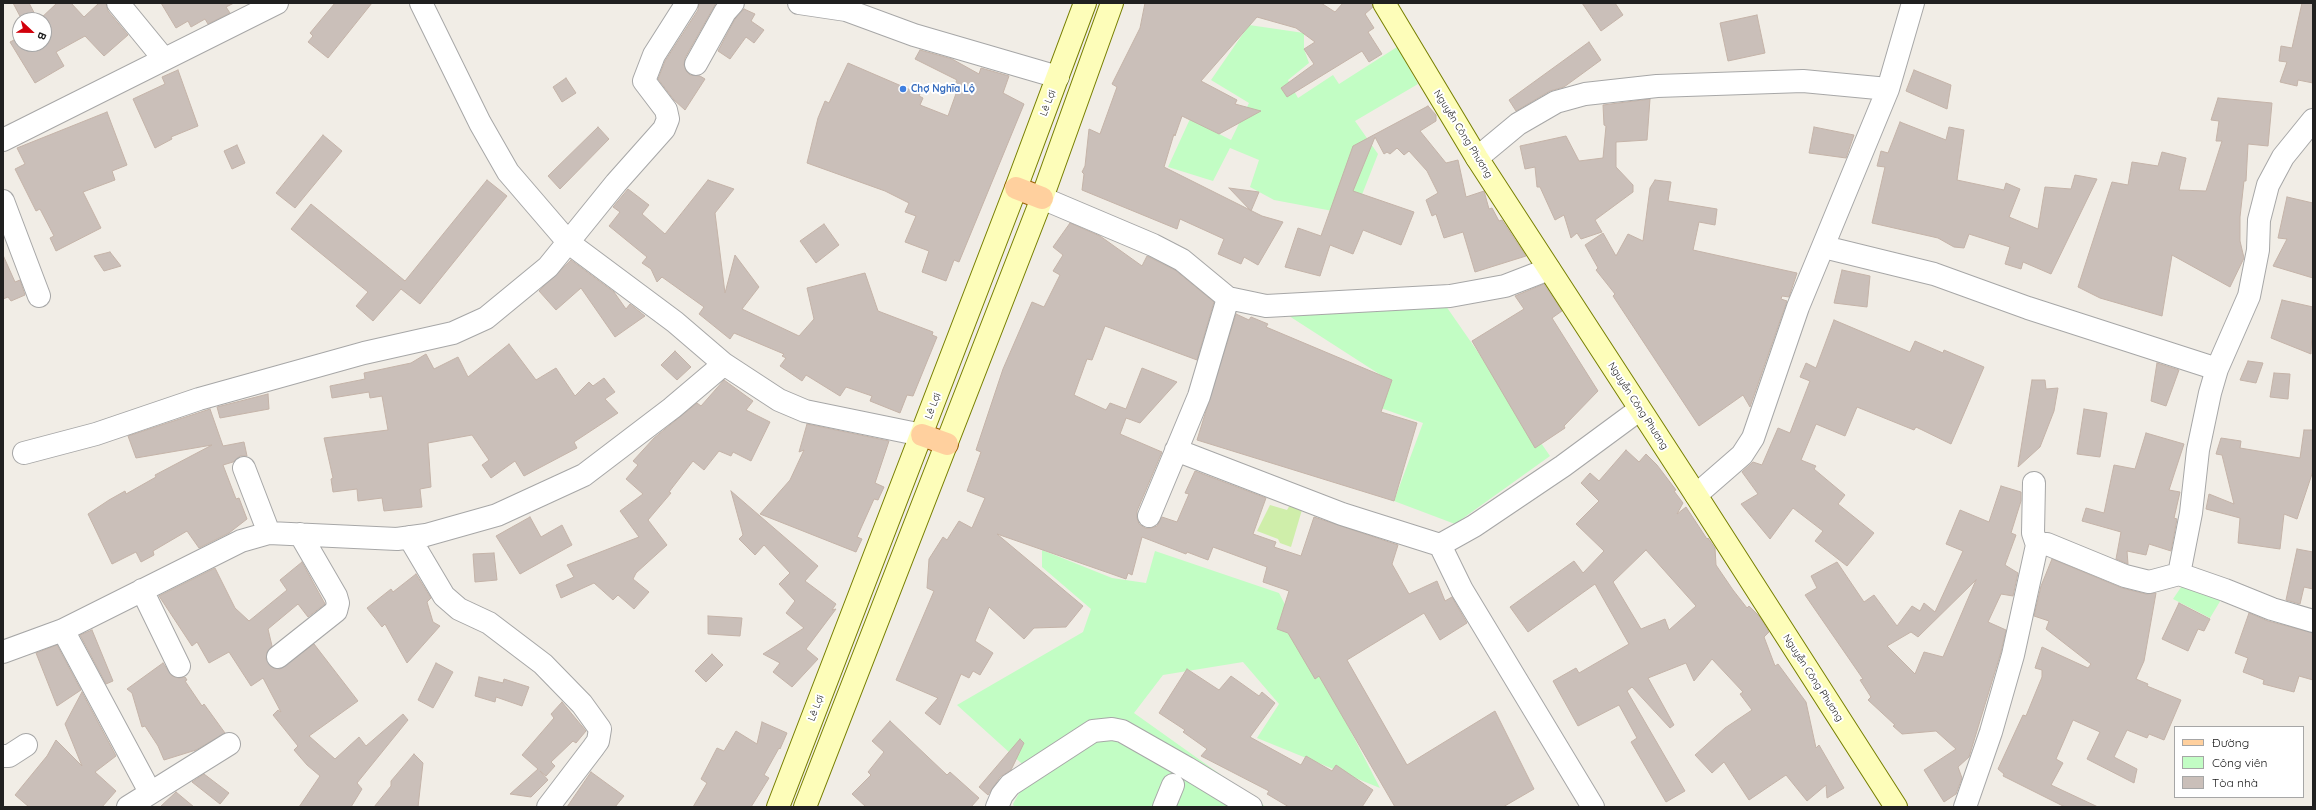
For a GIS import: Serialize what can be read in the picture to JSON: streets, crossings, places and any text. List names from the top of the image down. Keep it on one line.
{"streets":{"main road":["Lê Lợi","Nguyễn Công Phương"]},"places":["Chợ Nghĩa Lộ"],"legend":["Đường","Công viên","Tòa nhà"],"north":"right"}
